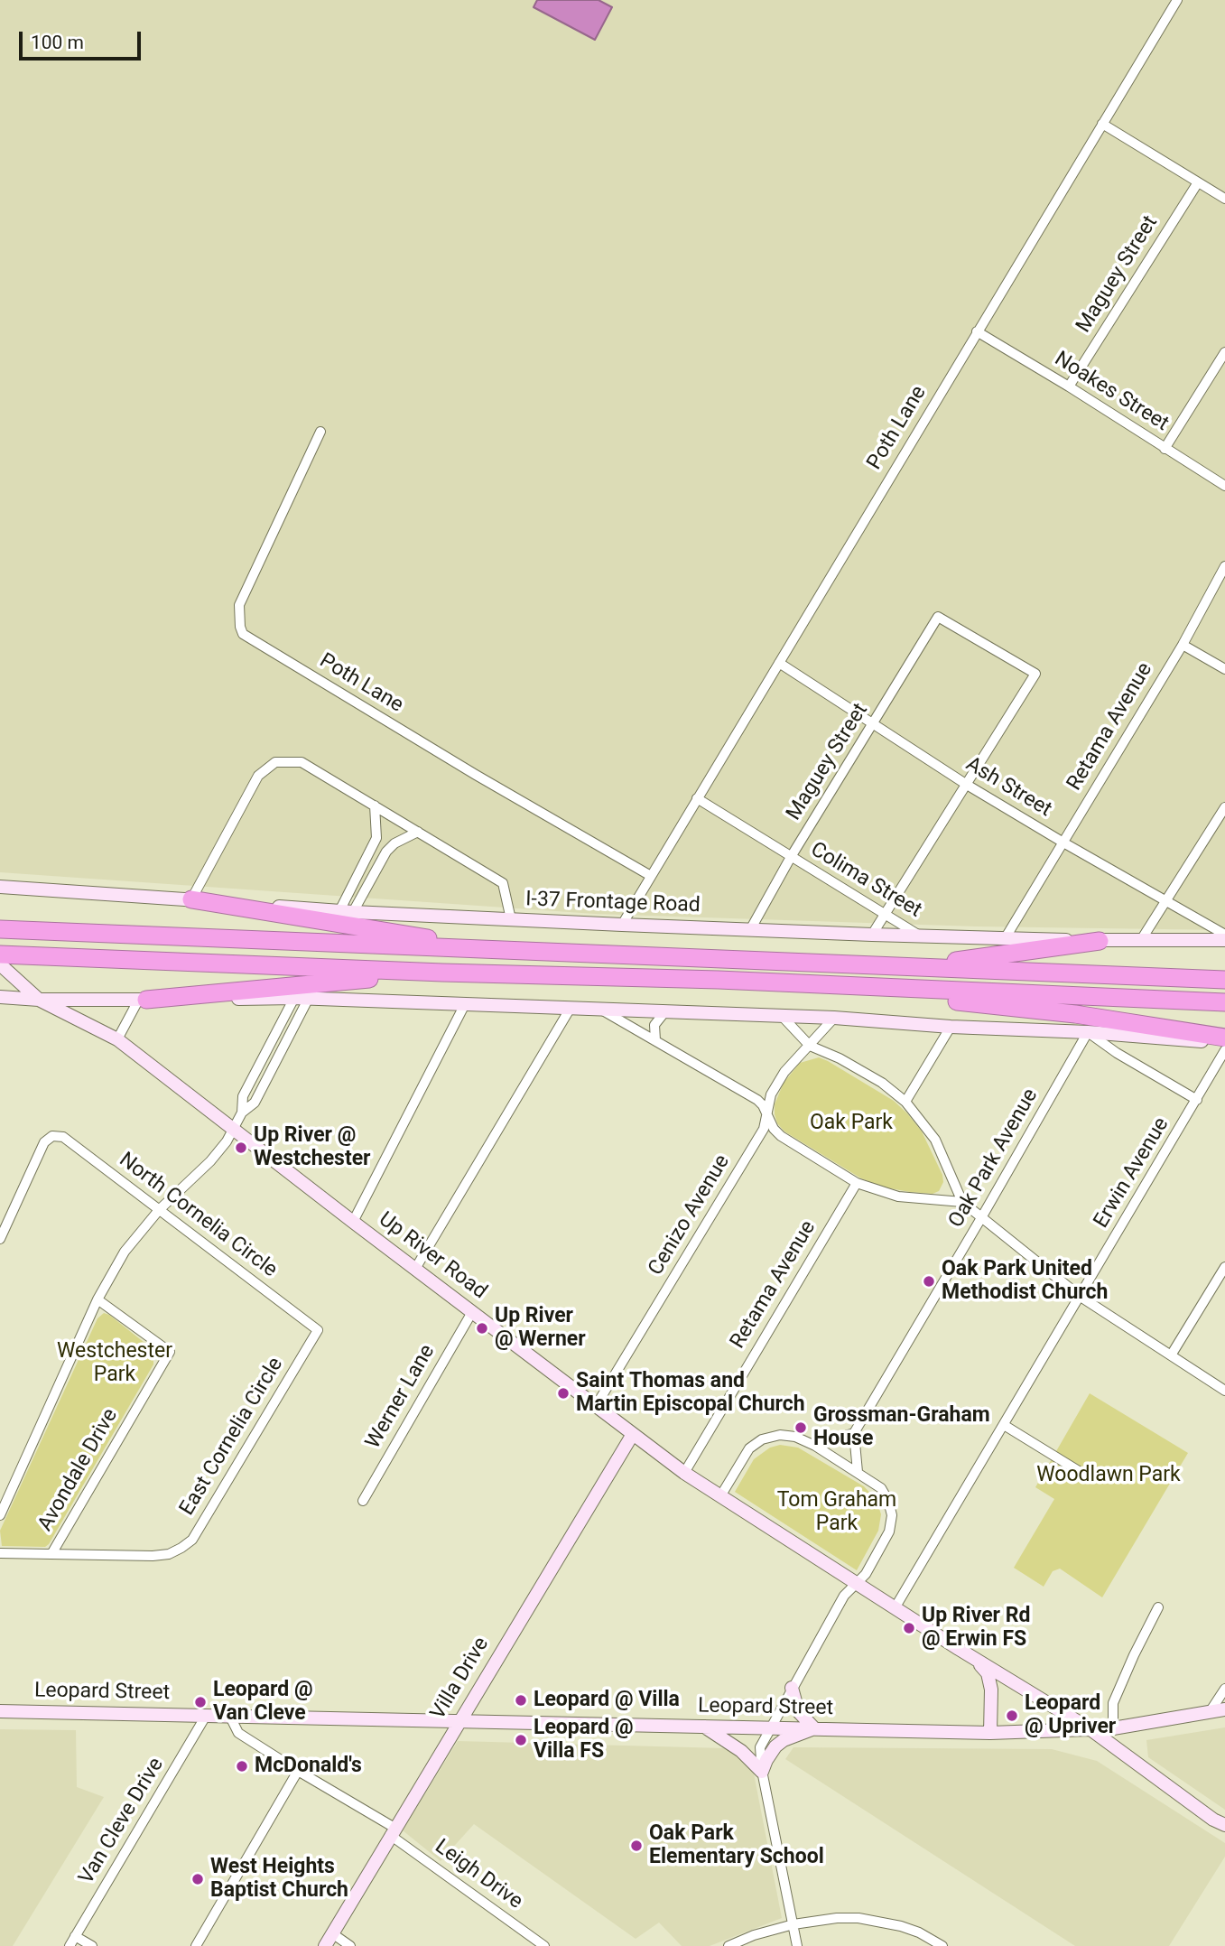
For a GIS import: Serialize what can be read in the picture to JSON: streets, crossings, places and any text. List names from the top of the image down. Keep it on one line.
{"streets":{"main road":["I-37 Frontage Road","Up River Road","Villa Drive","Leopard Street"],"street":["Maguey Street","Noakes Street","Poth Lane","Retama Avenue","Ash Street","Colima Street","Oak Park Avenue","Erwin Avenue","North Cornelia Circle","Cenizo Avenue","Werner Lane","East Cornelia Circle","Avondale Drive","Van Cleve Drive","Leigh Drive"]},"crossings":[["Maguey Street","Noakes Street"],["Maguey Street","Ash Street"],["Maguey Street","Colima Street"],["Maguey Street","I-37 Frontage Road"],["Noakes Street","Poth Lane"],["Poth Lane","Ash Street"],["Poth Lane","Colima Street"],["Poth Lane","I-37 Frontage Road"],["Retama Avenue","Ash Street"],["Retama Avenue","I-37 Frontage Road"],["Retama Avenue","Up River Road"],["Colima Street","I-37 Frontage Road"],["Erwin Avenue","Up River Road"],["North Cornelia Circle","East Cornelia Circle"],["Cenizo Avenue","Up River Road"],["Up River Road","Werner Lane"],["Up River Road","Villa Drive"],["Up River Road","Leopard Street"],["East Cornelia Circle","Avondale Drive"],["Villa Drive","Leopard Street"],["Villa Drive","Leigh Drive"],["Leopard Street","Van Cleve Drive"],["Leopard Street","Leigh Drive"]],"parks":["Oak Park","Westchester Park","Woodlawn Park","Tom Graham Park"],"places":["Up River @ Westchester","Oak Park United Methodist Church","Up River @ Werner","Saint Thomas and Martin Episcopal Church","Grossman-Graham House","Up River Rd @ Erwin FS","Leopard @ Villa","Leopard @ Van Cleve","Leopard @ Upriver","Leopard @ Villa FS","McDonald's","Oak Park Elementary School","West Heights Baptist Church"],"scale_bar":"100 m"}
